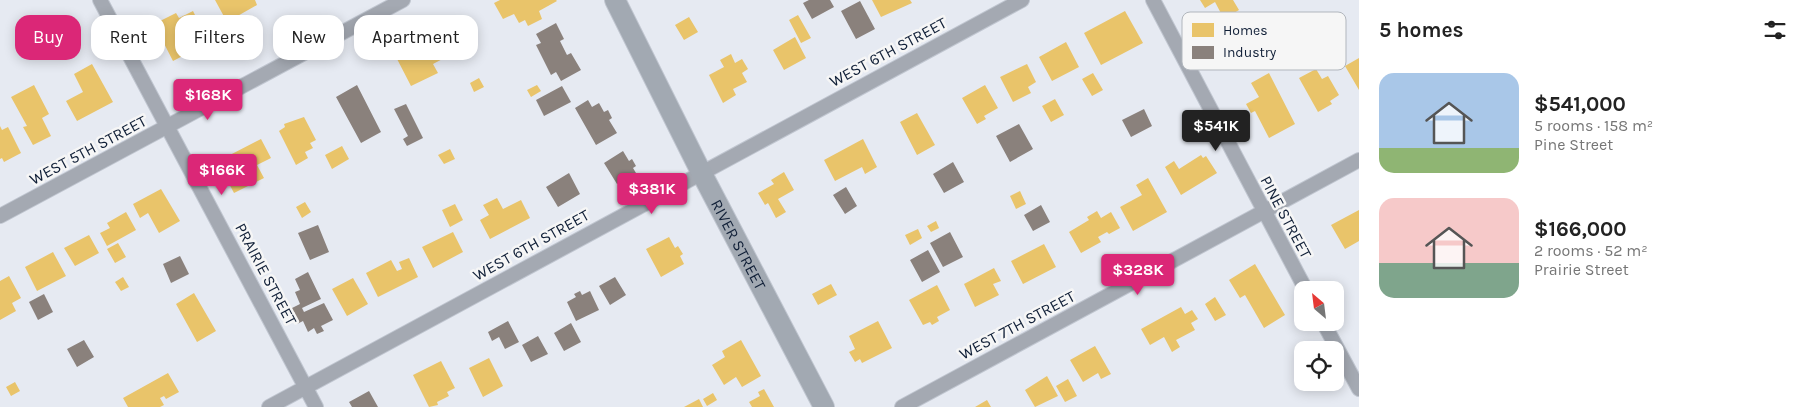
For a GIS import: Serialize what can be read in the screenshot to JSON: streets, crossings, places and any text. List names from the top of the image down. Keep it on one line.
{"streets":{"street":["WEST 6TH STREET","WEST 5TH STREET","PINE STREET","RIVER STREET","PRAIRIE STREET","WEST 7TH STREET"]},"crossings":[["WEST 6TH STREET","RIVER STREET"],["WEST 6TH STREET","PRAIRIE STREET"],["WEST 5TH STREET","PRAIRIE STREET"],["PINE STREET","WEST 7TH STREET"]],"legend":["Homes","Industry"],"north":"top left","page":{"heading":"5 homes","chip":["Buy","Rent","Filters","New","Apartment"],"list":[{"name":"$541,000","note":"5 rooms · 158 m² · Pine Street"},{"name":"$166,000","note":"2 rooms · 52 m² · Prairie Street"}],"price":["$168K","$541K","$166K","$381K","$328K"]}}
